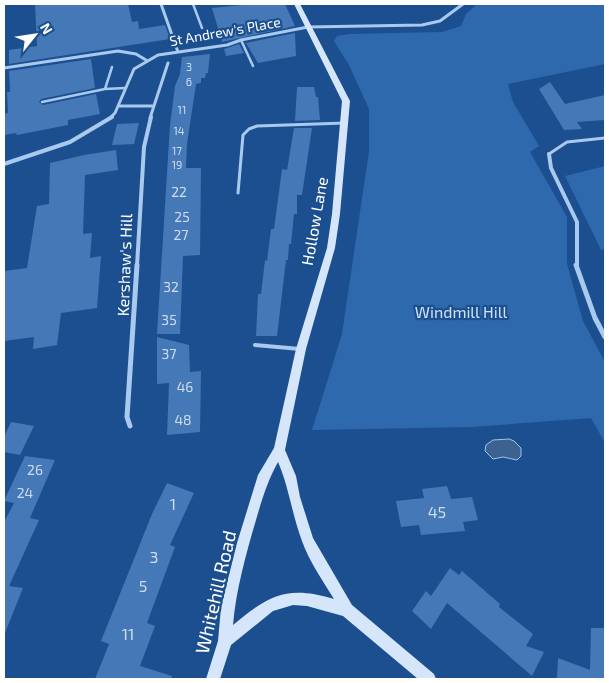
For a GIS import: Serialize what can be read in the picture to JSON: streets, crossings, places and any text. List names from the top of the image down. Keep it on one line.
{"streets":{"street":["St Andrew's Place","Hollow Lane","Kershaw's Hill","Whitehill Road"]},"crossings":[["St Andrew's Place","Hollow Lane"],["Hollow Lane","Whitehill Road"]],"parks":["Windmill Hill"],"house_numbers":["3","6","11","14","17","19","22","25","27","32","35","37","46","48","26","24","1","45","3","5","11"],"north":"top right"}
